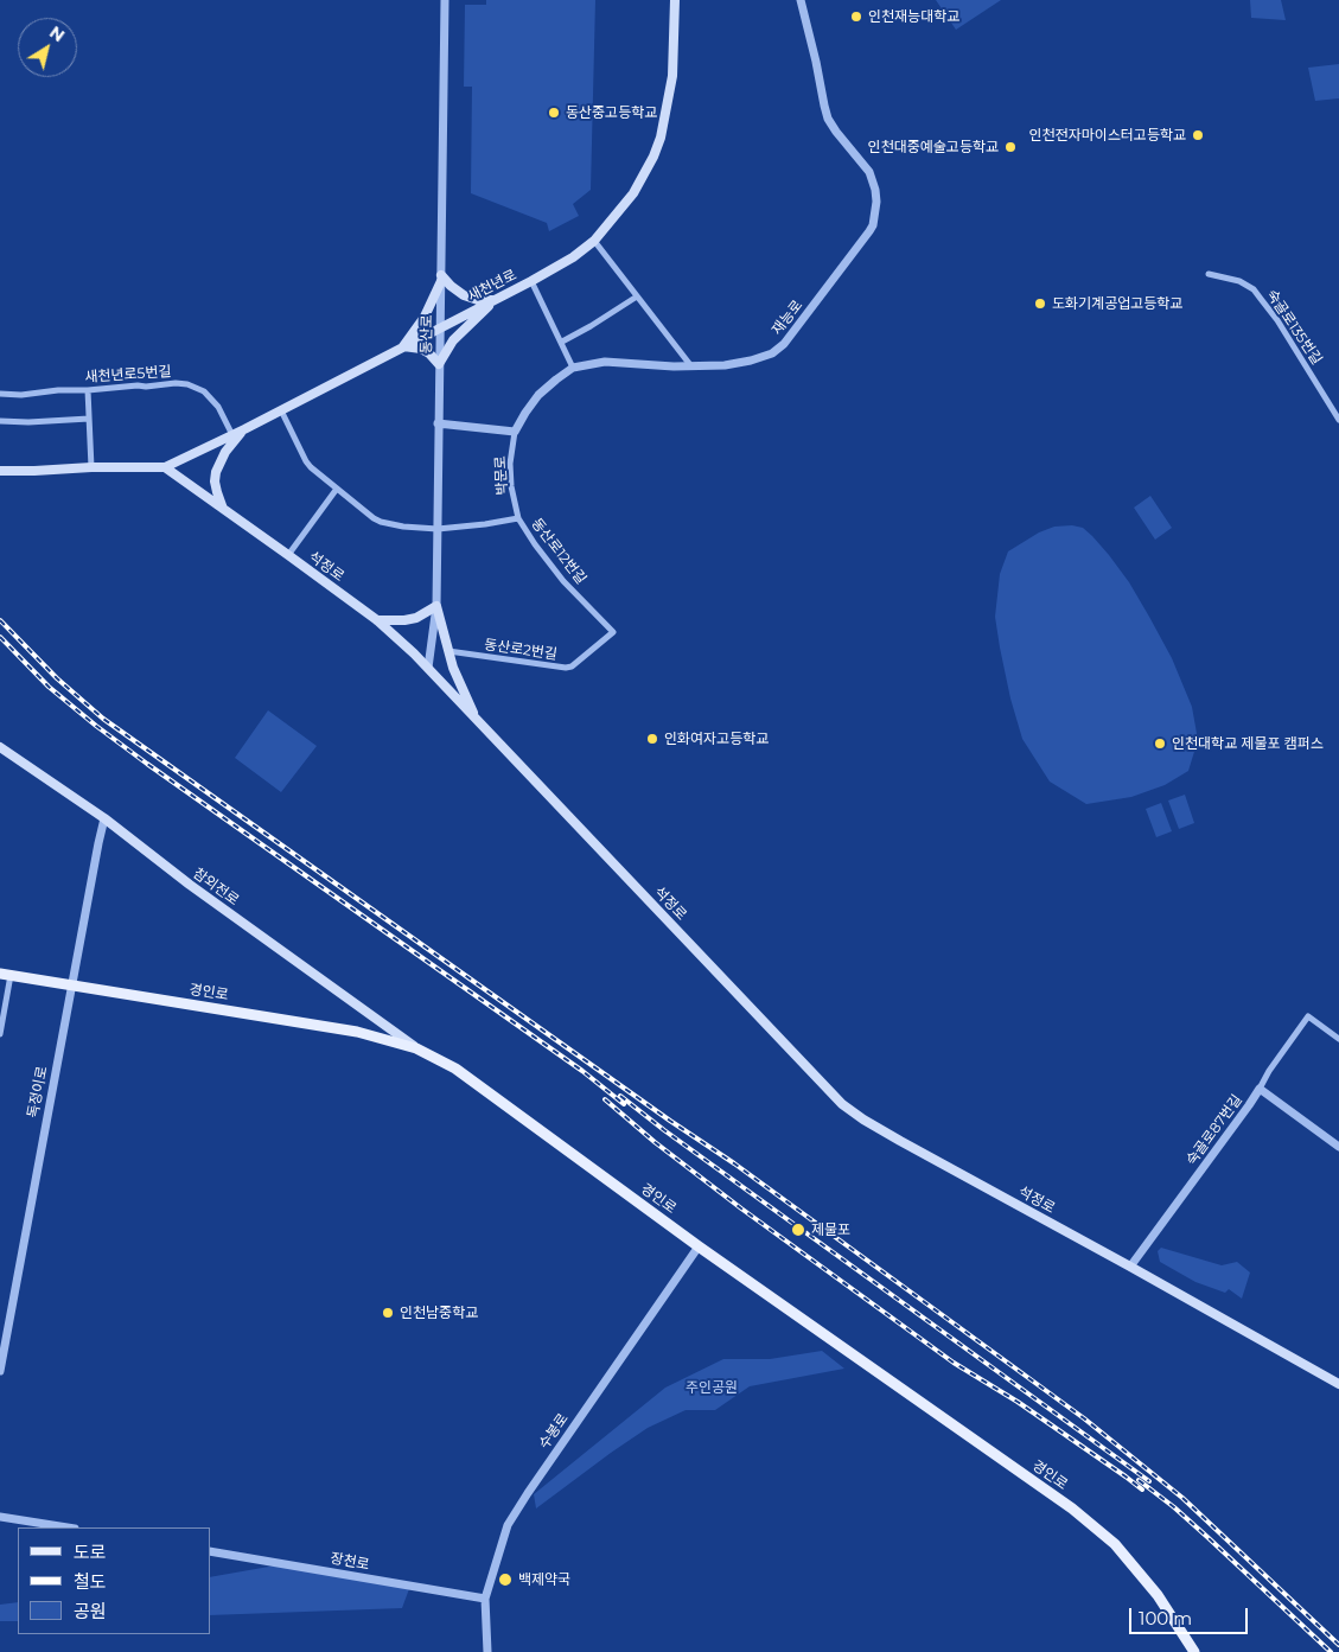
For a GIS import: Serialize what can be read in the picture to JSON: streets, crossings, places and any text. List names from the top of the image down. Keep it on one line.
{"streets":{"main road":["새천년로","석정로","참외전로","경인로"],"street":["재능로","숙골로135번길","동산로","새천년로5번길","박문로","동산로12번길","동산로2번길","독정이로","숙골로87번길","수봉로","장천로"]},"crossings":[["새천년로","동산로"],["새천년로","새천년로5번길"],["새천년로","동산로12번길"],["새천년로","석정로"],["재능로","박문로"],["동산로","동산로12번길"],["동산로","석정로"],["박문로","동산로12번길"],["동산로12번길","동산로2번길"],["석정로","숙골로87번길"],["참외전로","경인로"],["참외전로","독정이로"],["경인로","독정이로"],["경인로","수봉로"],["수봉로","장천로"]],"parks":["주인공원"],"places":["인천재능대학교","동산중고등학교","인천전자마이스터고등학교","인천대중예술고등학교","도화기계공업고등학교","인화여자고등학교","인천대학교 제물포 캠퍼스","제물포","인천남중학교","백제약국"],"legend":["도로","철도","공원"],"scale_bar":"100 m","north":"top right"}
